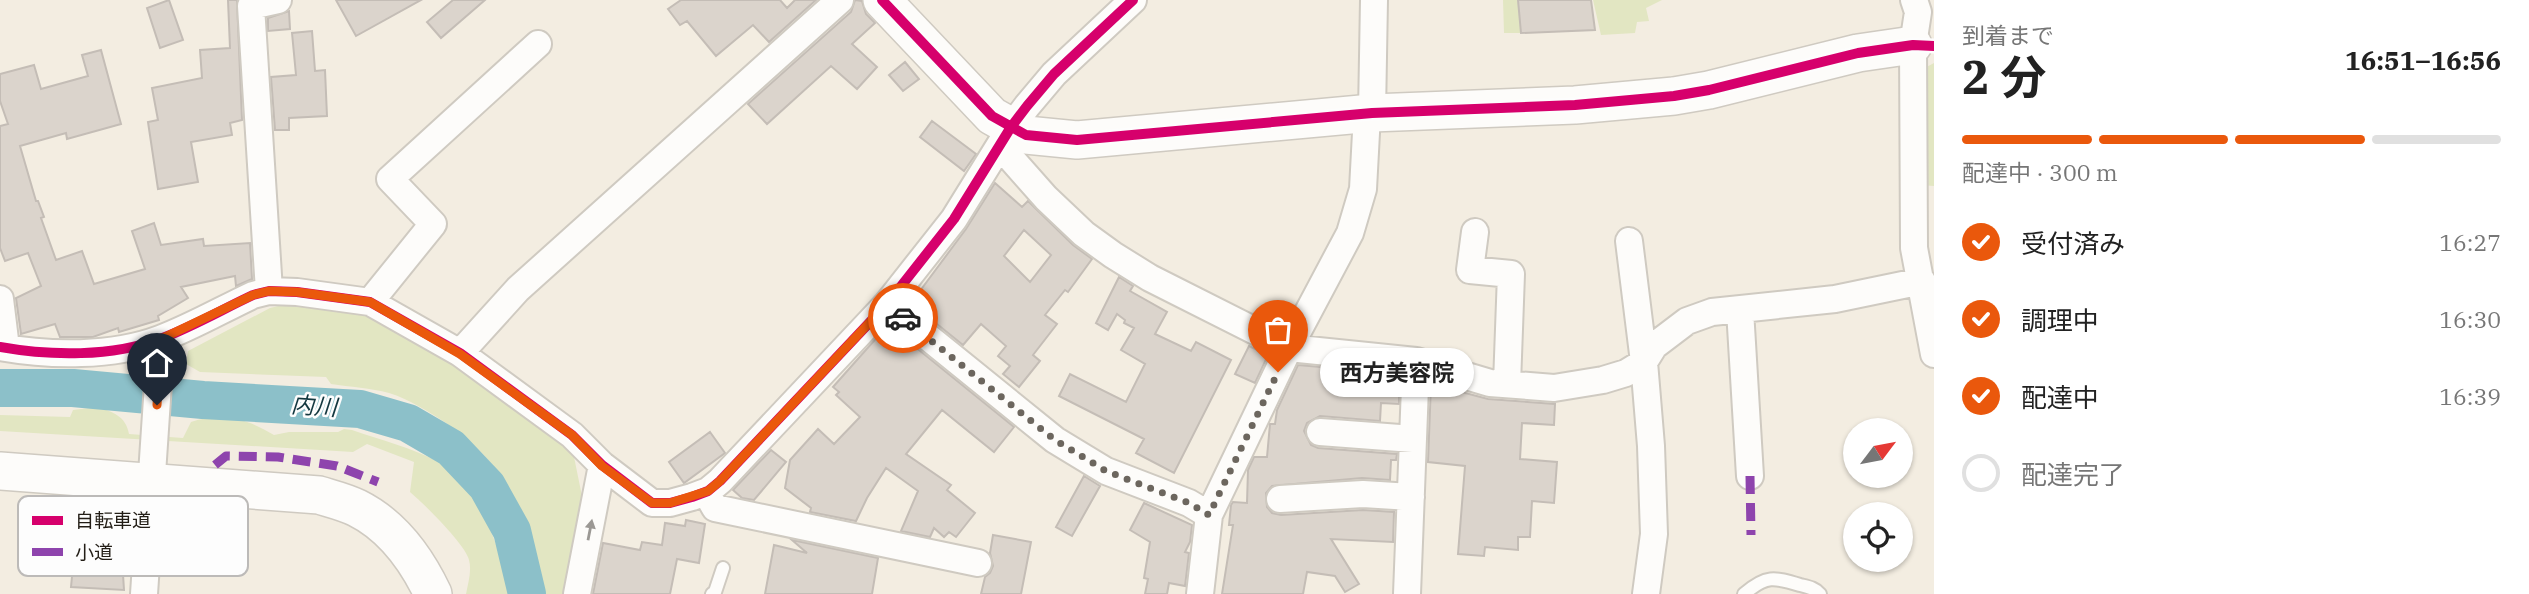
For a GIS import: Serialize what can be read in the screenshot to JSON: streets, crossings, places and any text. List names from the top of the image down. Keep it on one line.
{"water":["内川"],"places":["西方美容院"],"legend":["自転車道","小道"],"north":"top right","page":{"heading":["2 分","到着まで","16:51–16:56"],"bar":"配達中 · 300 m","list":[["受付済み","16:27"],["調理中","16:30"],["配達中","16:39"],"配達完了"],"bubble":"西方美容院"}}
